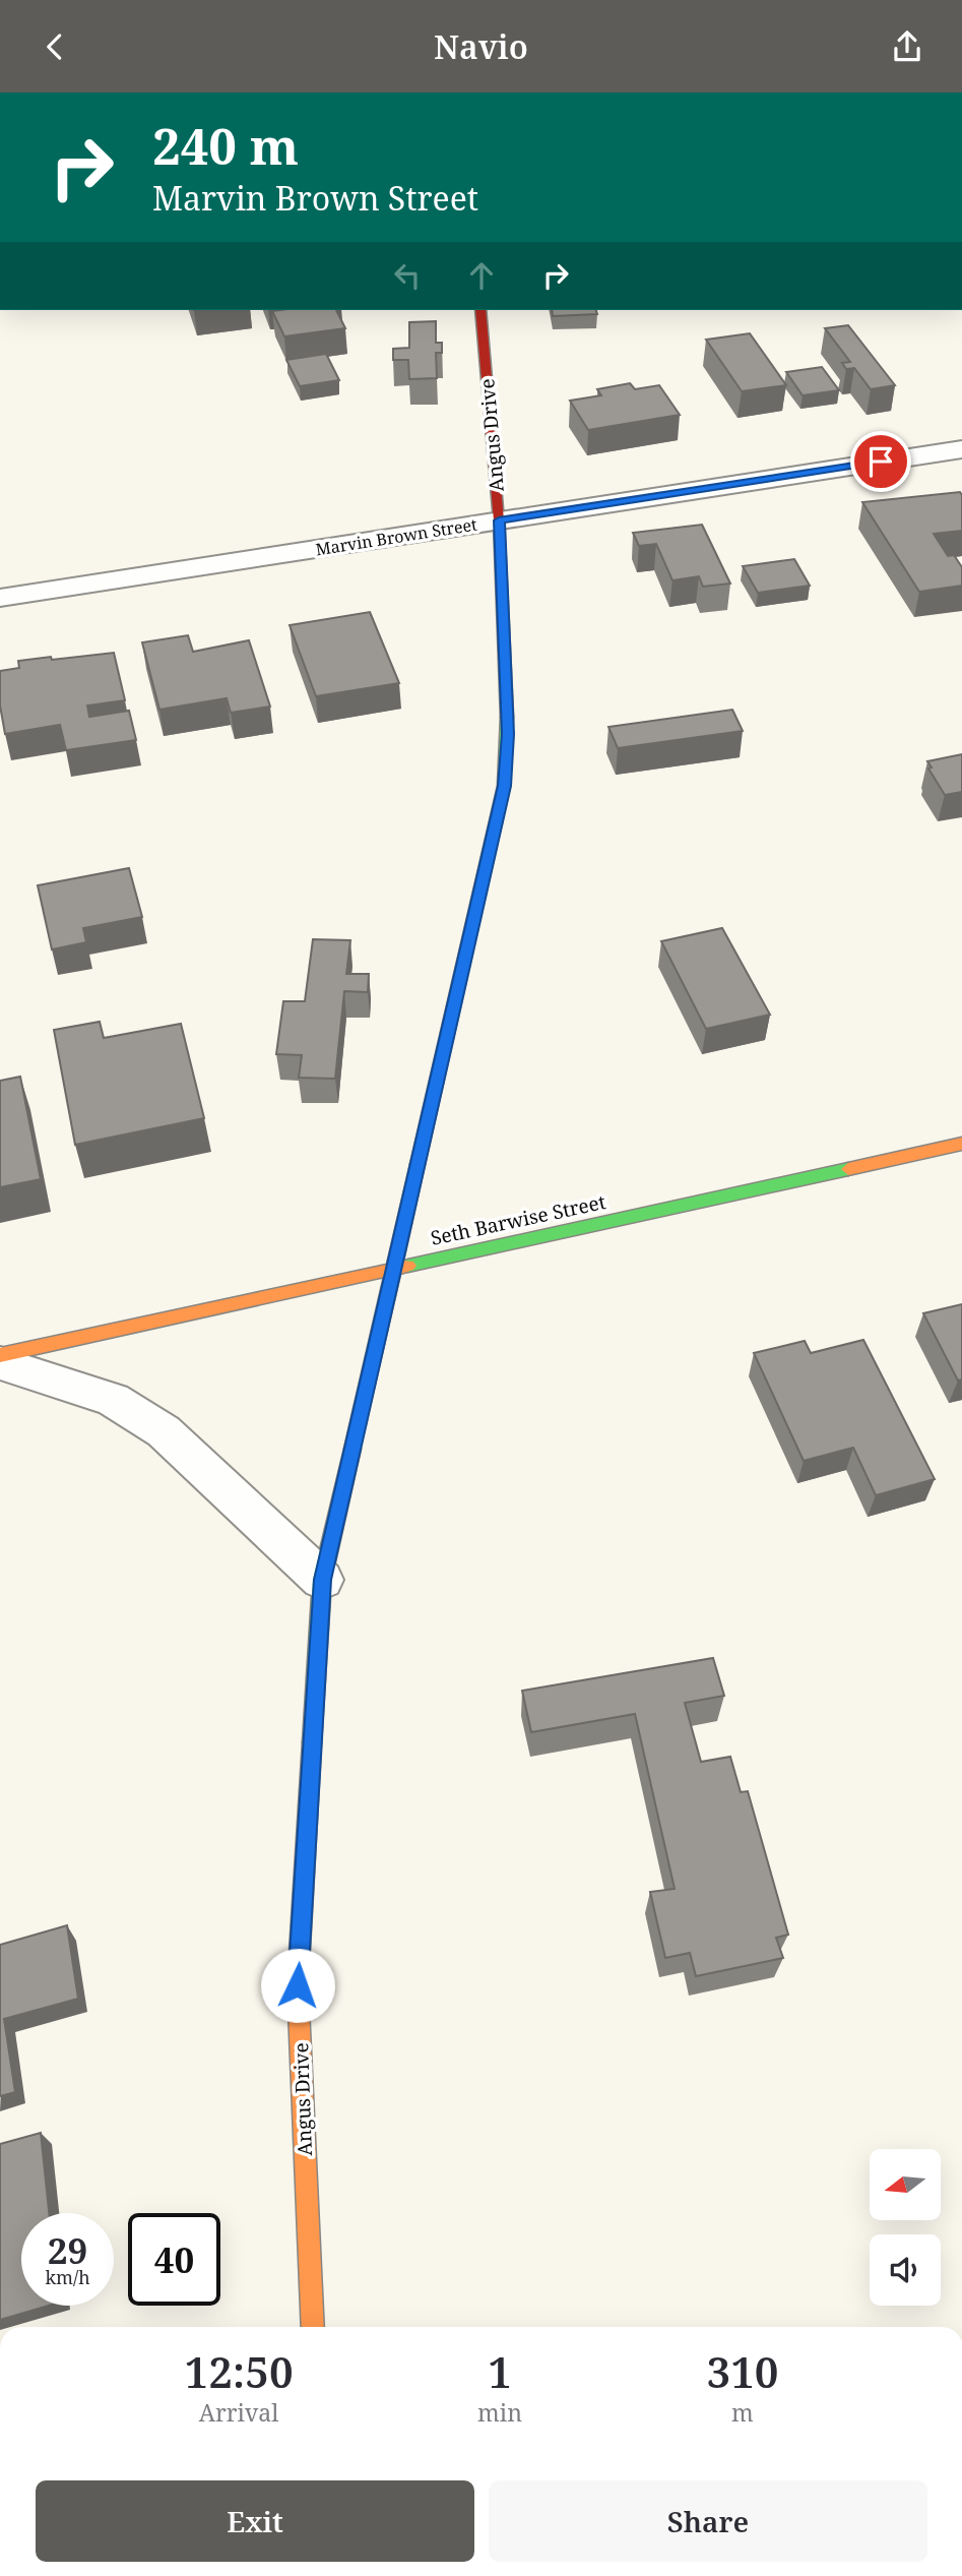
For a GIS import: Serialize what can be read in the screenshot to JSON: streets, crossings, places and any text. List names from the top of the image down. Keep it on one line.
{"streets":{"street":["Angus Drive","Marvin Brown Street","Seth Barwise Street"]},"crossings":[["Angus Drive","Marvin Brown Street"],["Angus Drive","Seth Barwise Street"]],"north":"left","page":{"header":"Navio","turn":["240 m","Marvin Brown Street"],"speed":"29 km/h","limit":"40","eta":["12:50","Arrival","1","min","310","m"],"buttons":["Exit","Share"]}}
